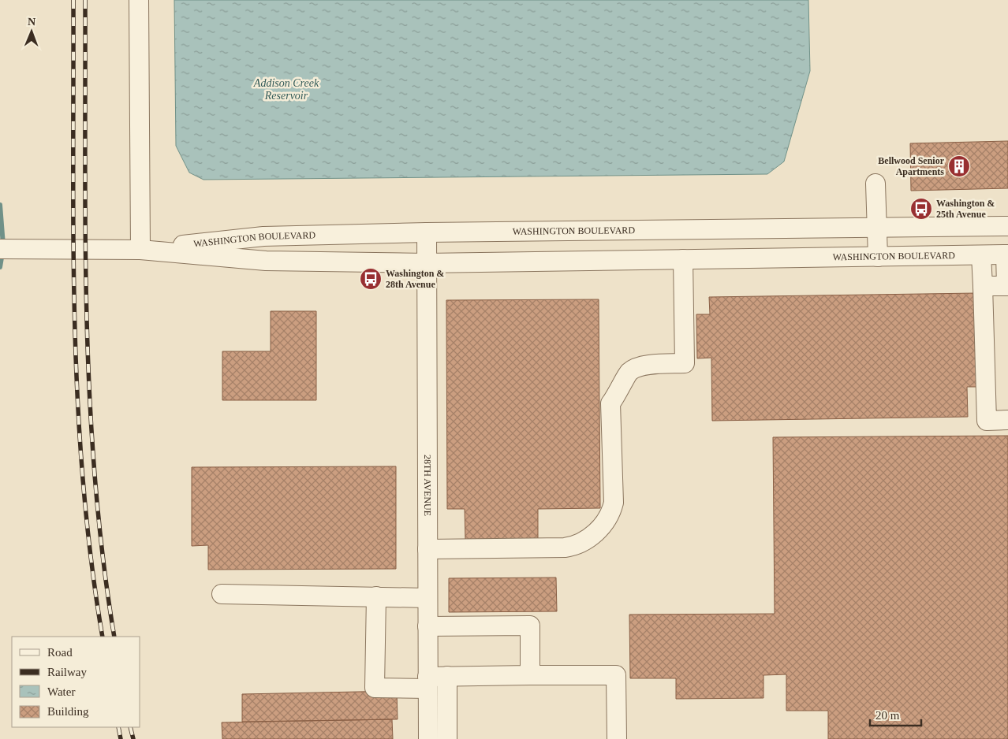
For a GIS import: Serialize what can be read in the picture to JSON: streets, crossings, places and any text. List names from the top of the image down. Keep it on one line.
{"streets":{"street":["WASHINGTON BOULEVARD","28TH AVENUE"]},"crossings":[["WASHINGTON BOULEVARD","28TH AVENUE"]],"water":["Addison Creek Reservoir"],"places":{"building":["Bellwood Senior Apartments"],"bus stop":["Washington & 25th Avenue","Washington & 28th Avenue"]},"legend":["Road","Railway","Water","Building"],"scale_bar":"20 m","north":"top"}
